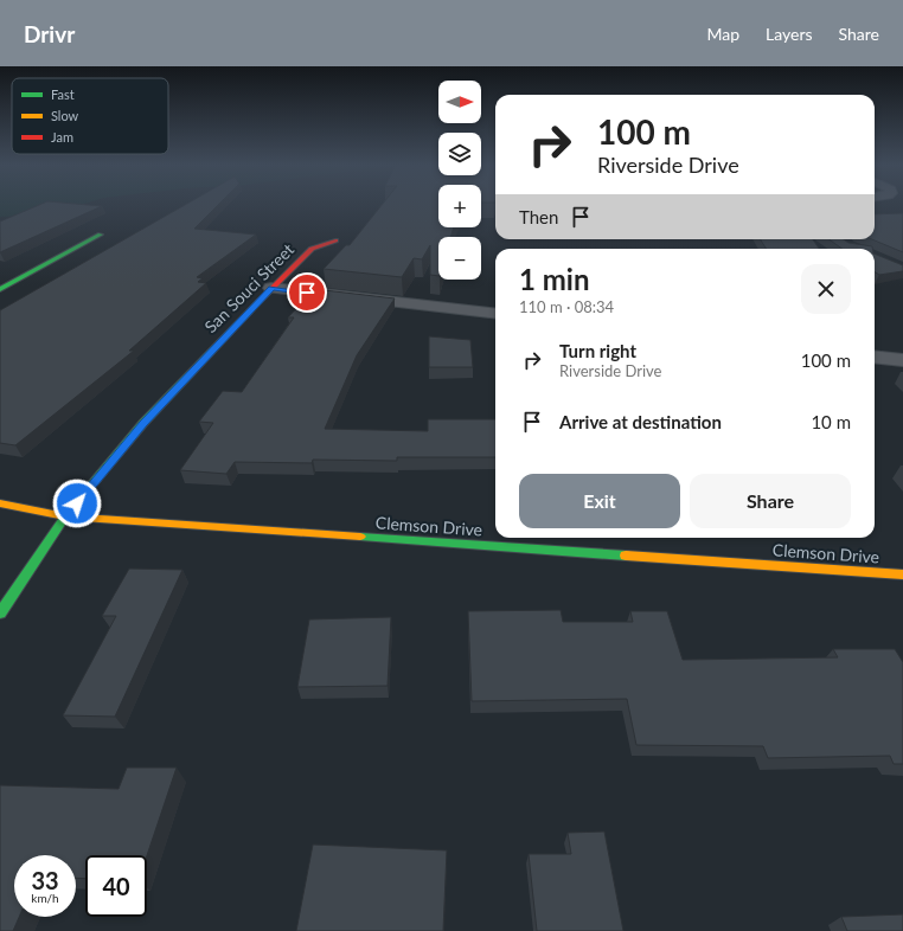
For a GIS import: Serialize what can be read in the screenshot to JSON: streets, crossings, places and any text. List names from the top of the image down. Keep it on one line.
{"streets":{"street":["San Souci Street","Clemson Drive"]},"crossings":[["San Souci Street","Clemson Drive"]],"legend":["Fast","Slow","Jam"],"north":"right","page":{"header":"Drivr","nav":["Map","Layers","Share"],"map_buttons":["+","−"],"turn":["100 m","Riverside Drive"],"then":"Then","heading":["1 min","110 m · 08:34"],"list":[{"name":"Turn right","note":"Riverside Drive","value":"100 m"},{"name":"Arrive at destination","value":"10 m"}],"buttons":["Exit","Share"],"speed":"33 km/h","limit":"40"}}
